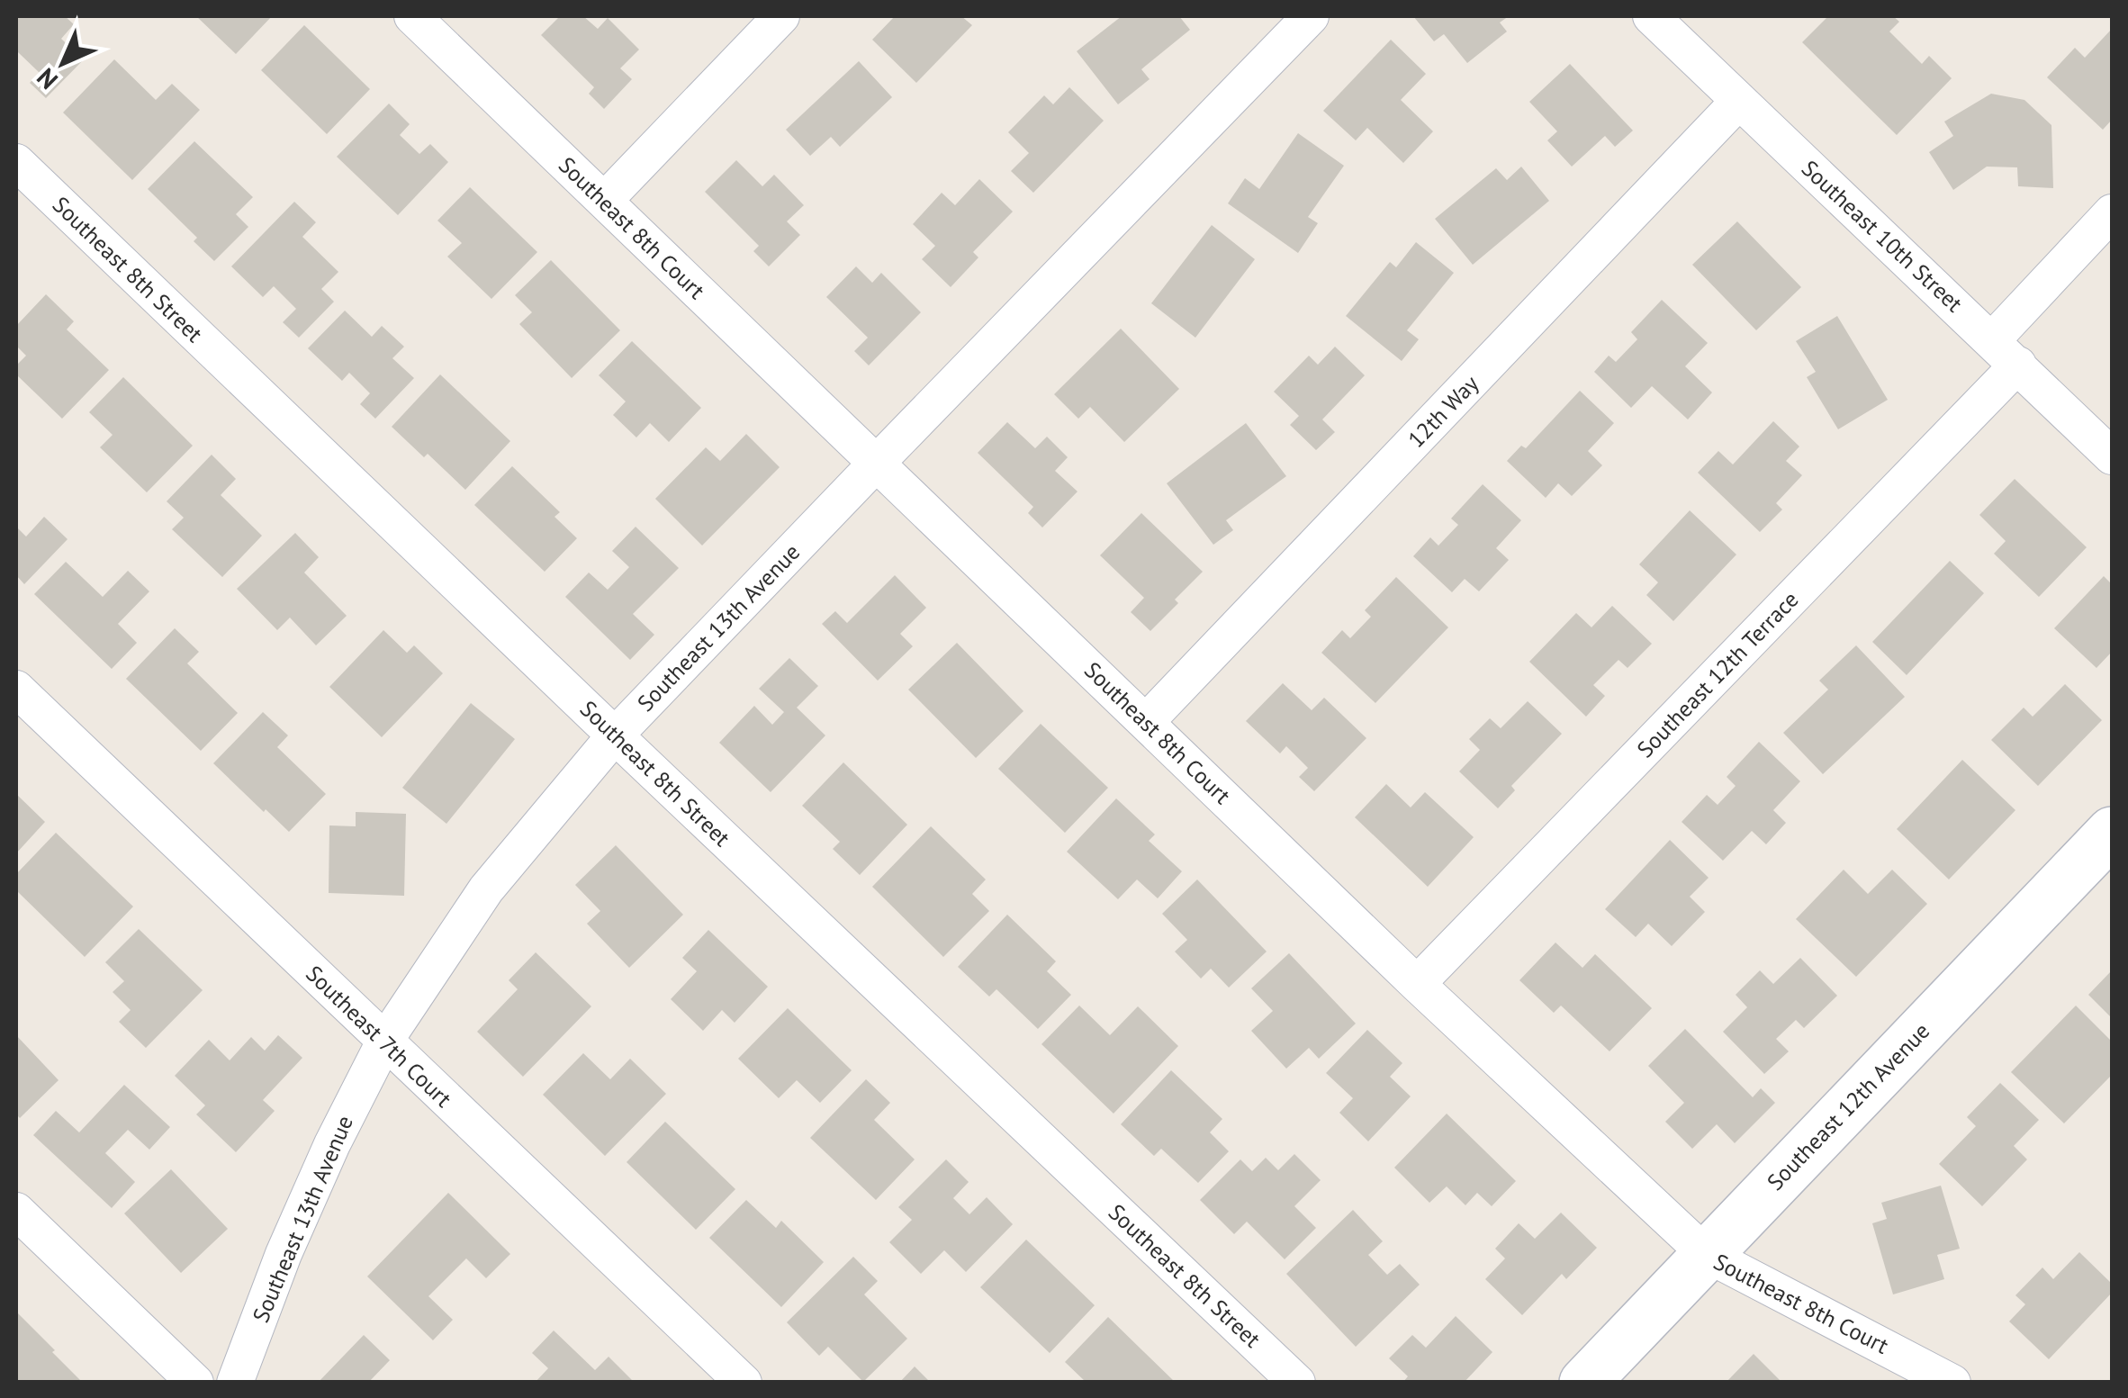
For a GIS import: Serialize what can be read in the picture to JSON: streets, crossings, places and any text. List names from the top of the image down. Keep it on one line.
{"streets":{"street":["Southeast 8th Court","Southeast 10th Street","Southeast 8th Street","12th Way","Southeast 13th Avenue","Southeast 12th Terrace","Southeast 7th Court","Southeast 12th Avenue"]},"crossings":[["Southeast 8th Court","12th Way"],["Southeast 8th Court","Southeast 13th Avenue"],["Southeast 8th Court","Southeast 12th Terrace"],["Southeast 8th Court","Southeast 12th Avenue"],["Southeast 10th Street","12th Way"],["Southeast 10th Street","Southeast 12th Terrace"],["Southeast 8th Street","Southeast 13th Avenue"],["Southeast 13th Avenue","Southeast 7th Court"]],"north":"bottom left"}
